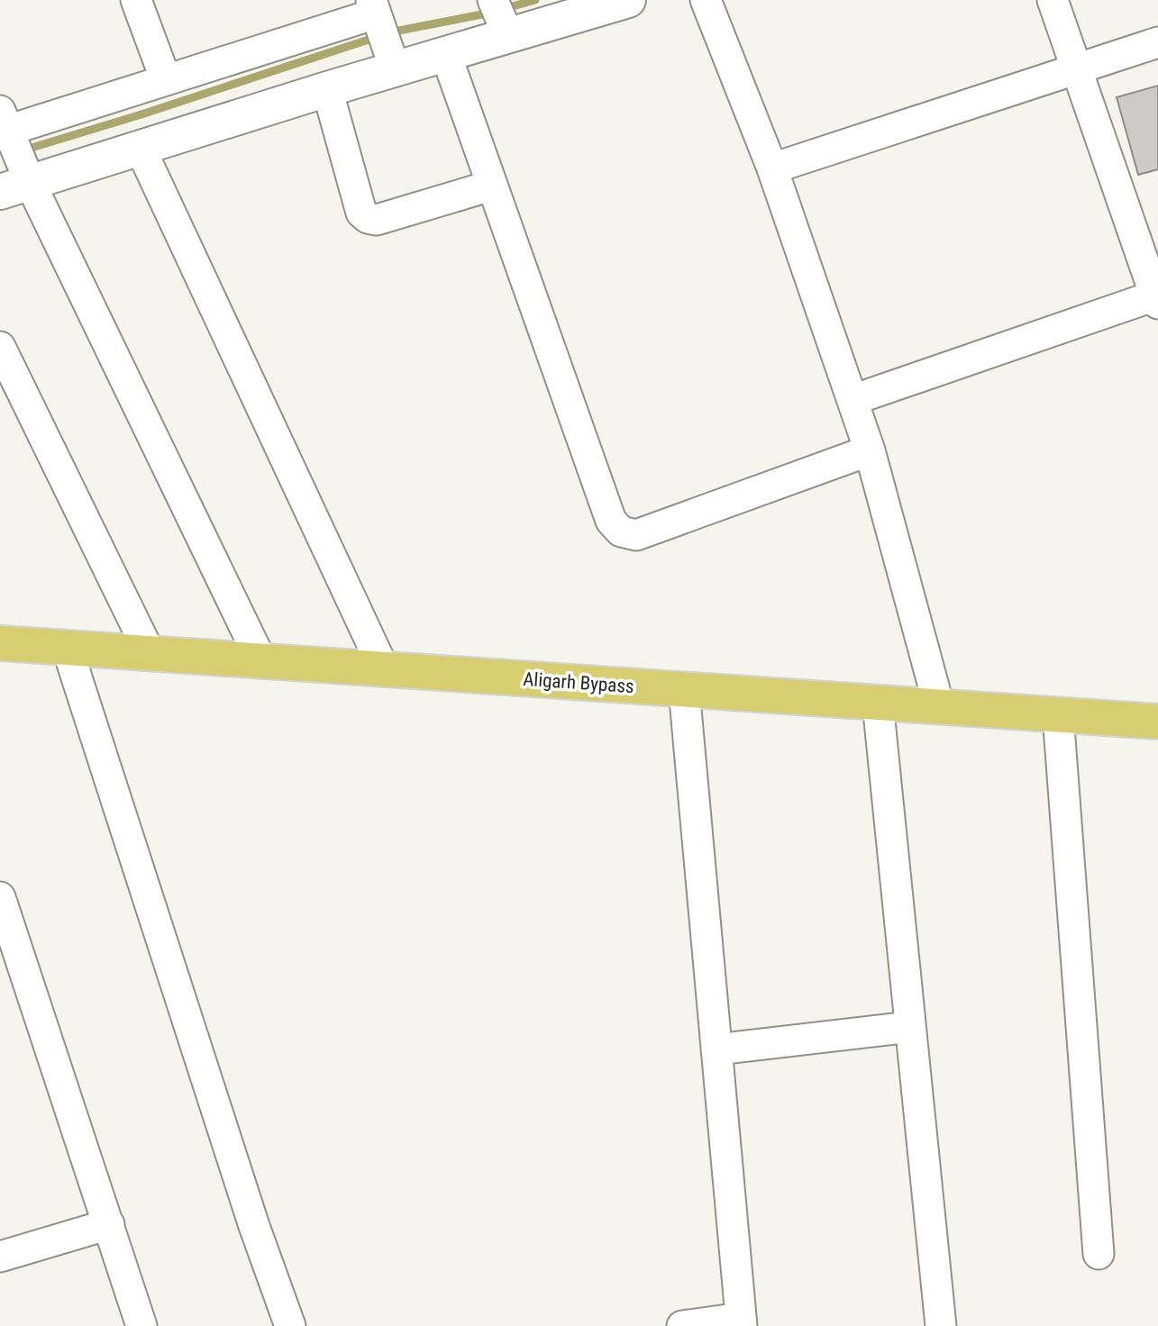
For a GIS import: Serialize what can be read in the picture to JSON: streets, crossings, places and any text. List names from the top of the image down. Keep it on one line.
{"streets":{"highway":["Aligarh Bypass"]}}
